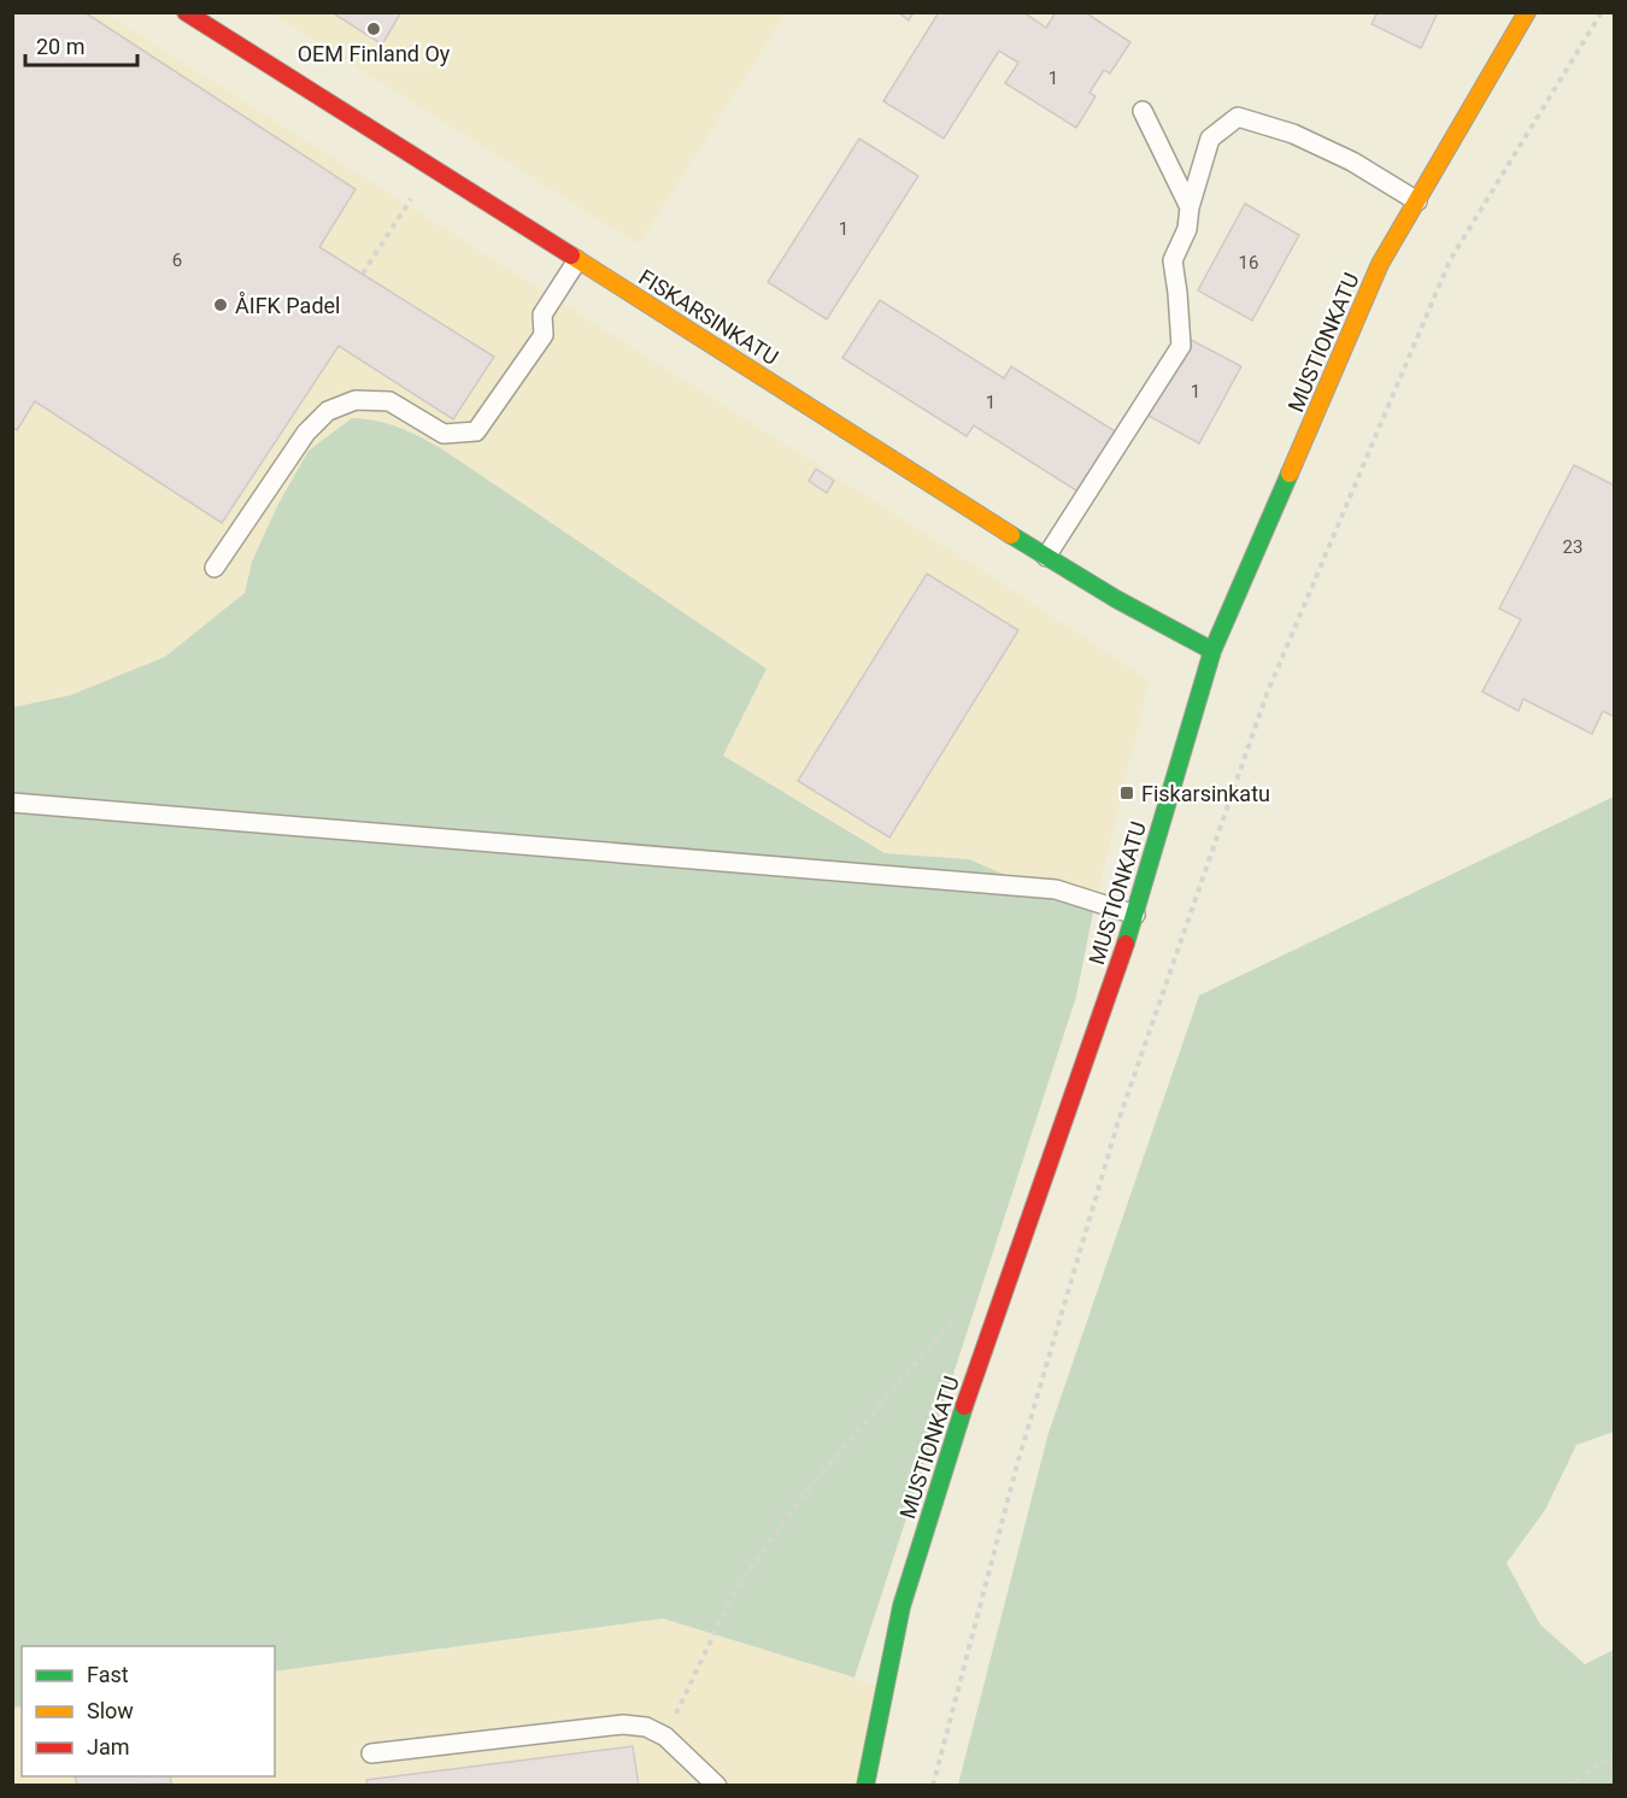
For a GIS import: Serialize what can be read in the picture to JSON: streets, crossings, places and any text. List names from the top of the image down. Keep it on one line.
{"streets":{"street":["FISKARSINKATU","MUSTIONKATU"]},"crossings":[["FISKARSINKATU","MUSTIONKATU"]],"places":{"other":["OEM Finland Oy","ÅIFK Padel"],"transit":["Fiskarsinkatu"]},"house_numbers":["1","1","6","16","1","1","23"],"legend":["Fast","Slow","Jam"],"scale_bar":"20 m"}
